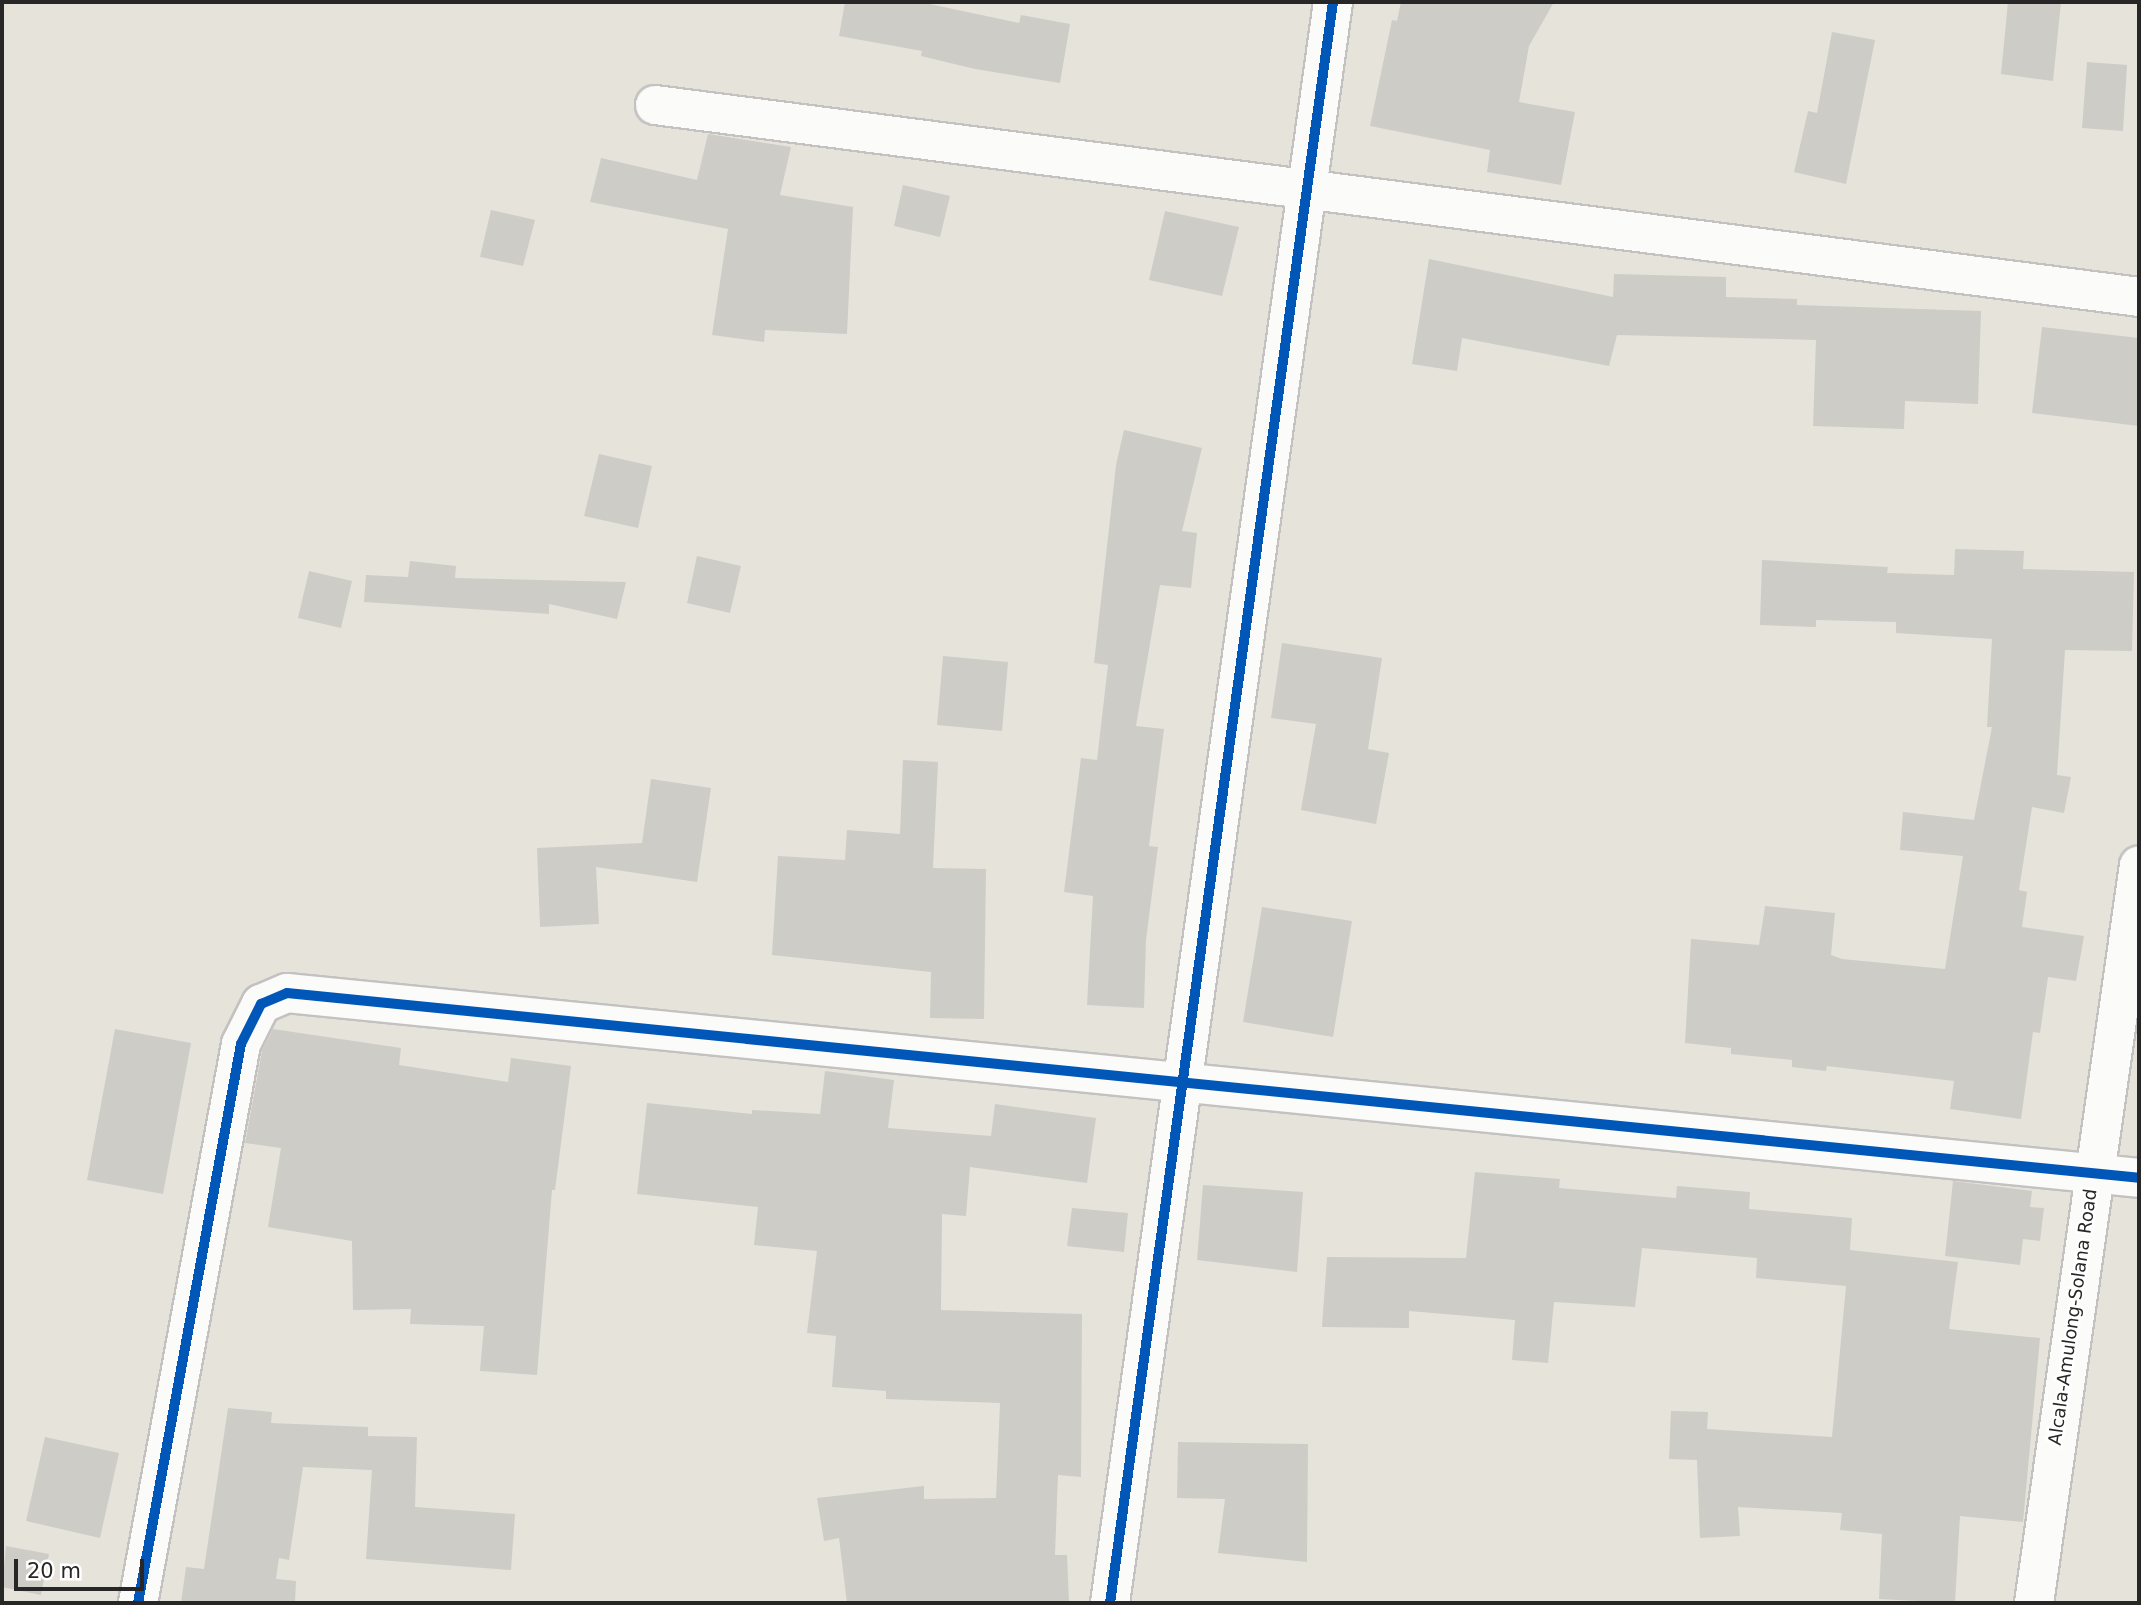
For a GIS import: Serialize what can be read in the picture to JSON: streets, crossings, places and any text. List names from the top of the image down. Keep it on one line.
{"streets":{"street":["Alcala-Amulong-Solana Road"]},"scale_bar":"20 m"}
